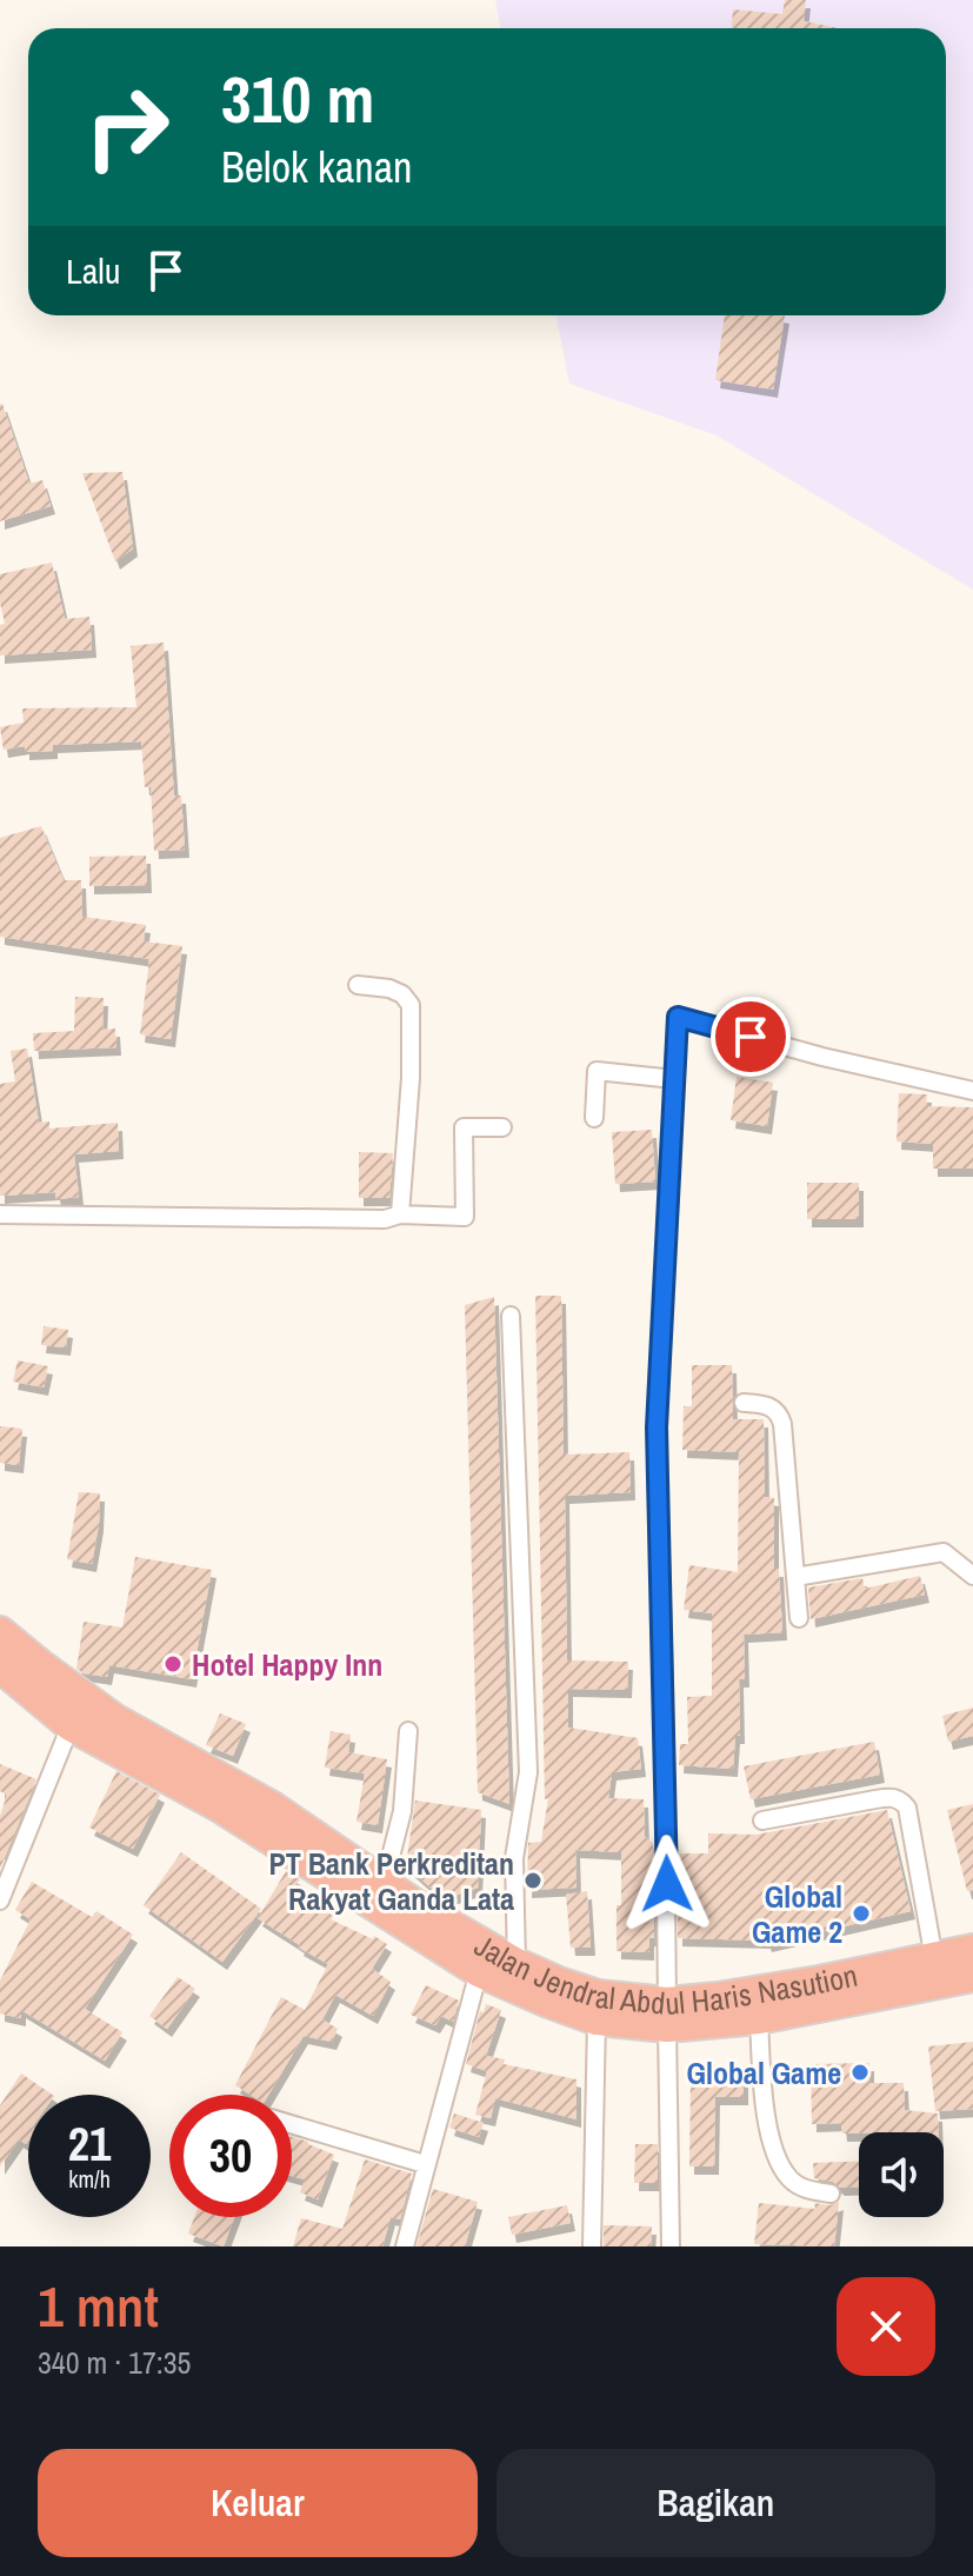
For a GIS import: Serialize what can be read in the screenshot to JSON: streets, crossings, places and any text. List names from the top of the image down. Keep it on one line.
{"streets":{"highway":["Jalan Jendral Abdul Haris Nasution"]},"places":["Hotel Happy Inn","PT Bank Perkreditan Rakyat Ganda Lata","Global Game 2","Global Game"],"page":{"turn":["310 m","Belok kanan"],"then":"Lalu","speed":"21 km/h","limit":"30","heading":["1 mnt","340 m · 17:35"],"buttons":["Keluar","Bagikan"]}}
